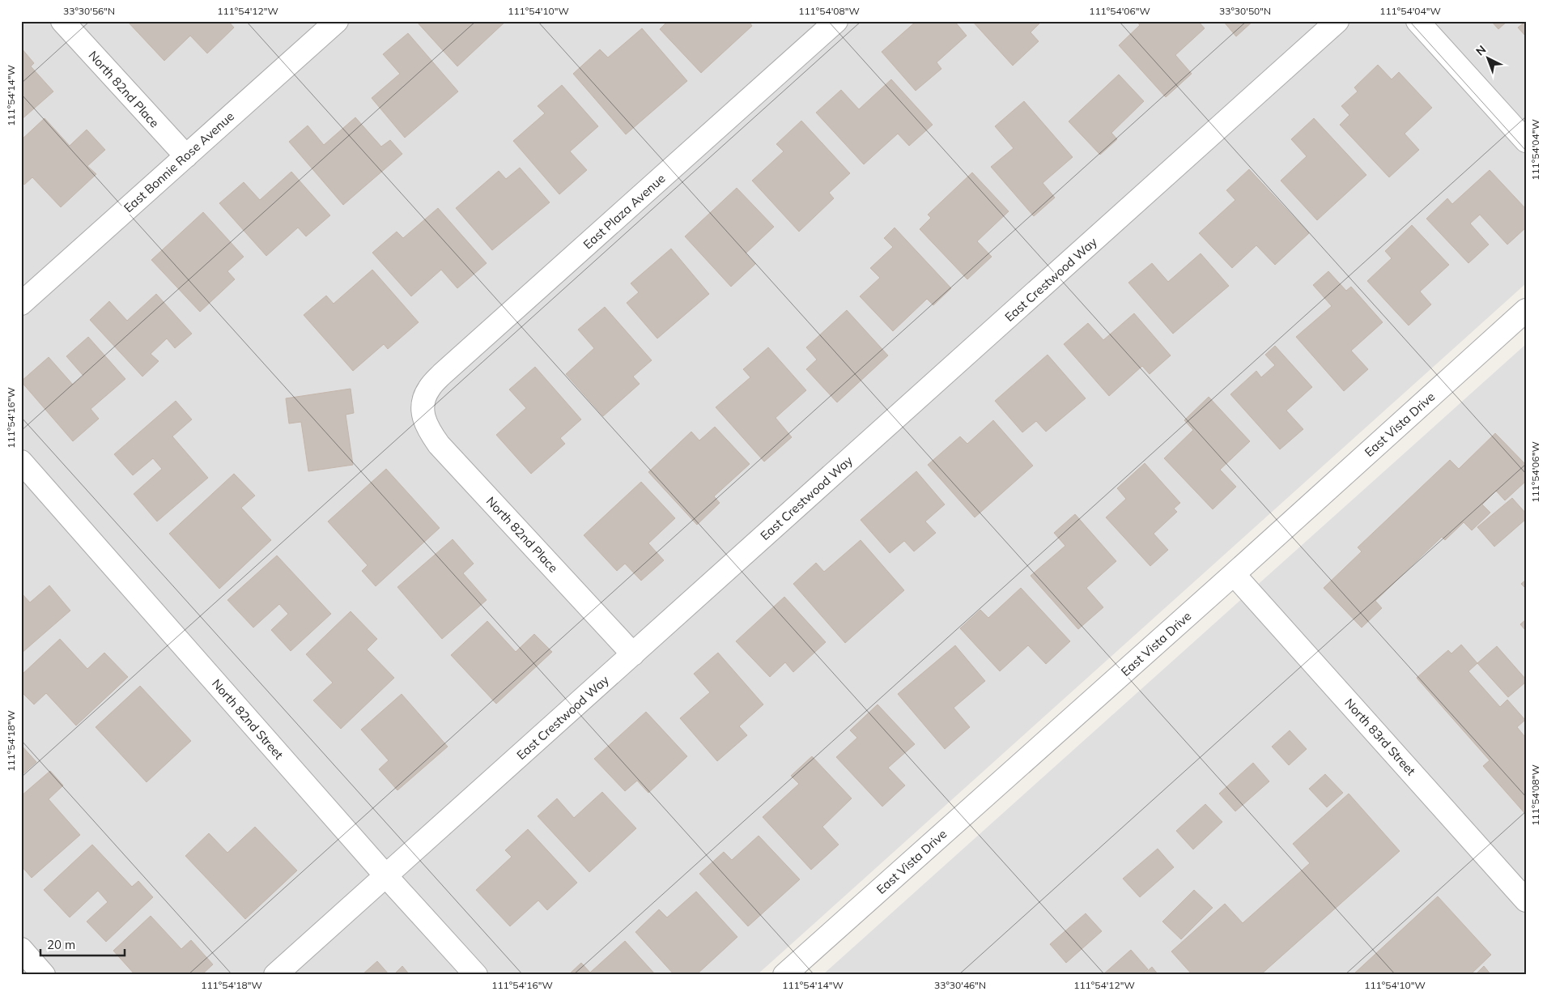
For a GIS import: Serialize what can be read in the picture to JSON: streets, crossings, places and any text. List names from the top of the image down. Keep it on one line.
{"streets":{"street":["North 82nd Place","East Bonnie Rose Avenue","East Plaza Avenue","East Crestwood Way","East Vista Drive","North 82nd Street","North 83rd Street"]},"crossings":[["North 82nd Place","East Bonnie Rose Avenue"],["North 82nd Place","East Plaza Avenue"],["North 82nd Place","East Crestwood Way"],["East Crestwood Way","North 82nd Street"],["East Vista Drive","North 83rd Street"]],"scale_bar":"20 m","north":"top left","coordinates":["33°30'56\"N","111°54'12\"W","111°54'10\"W","111°54'08\"W","111°54'06\"W","33°30'50\"N","111°54'04\"W","111°54'14\"W","111°54'16\"W","111°54'18\"W","33°30'46\"N"]}
